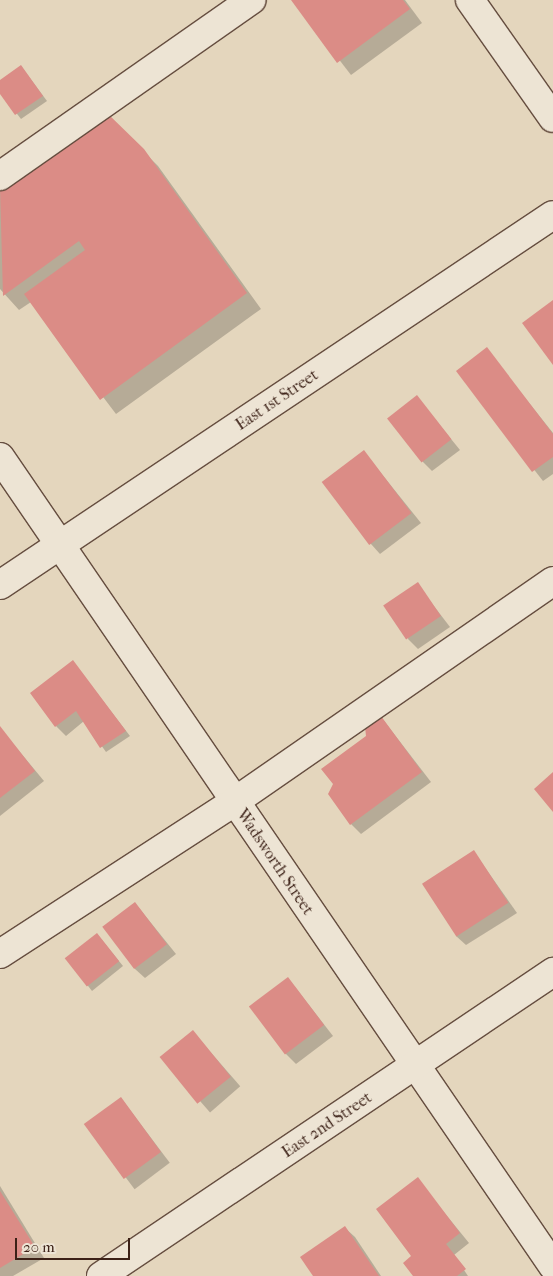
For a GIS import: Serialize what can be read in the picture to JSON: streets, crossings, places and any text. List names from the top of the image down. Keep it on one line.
{"streets":{"street":["East 1st Street","Wadsworth Street","East 2nd Street"]},"crossings":[["East 1st Street","Wadsworth Street"],["Wadsworth Street","East 2nd Street"]],"scale_bar":"20 m"}
